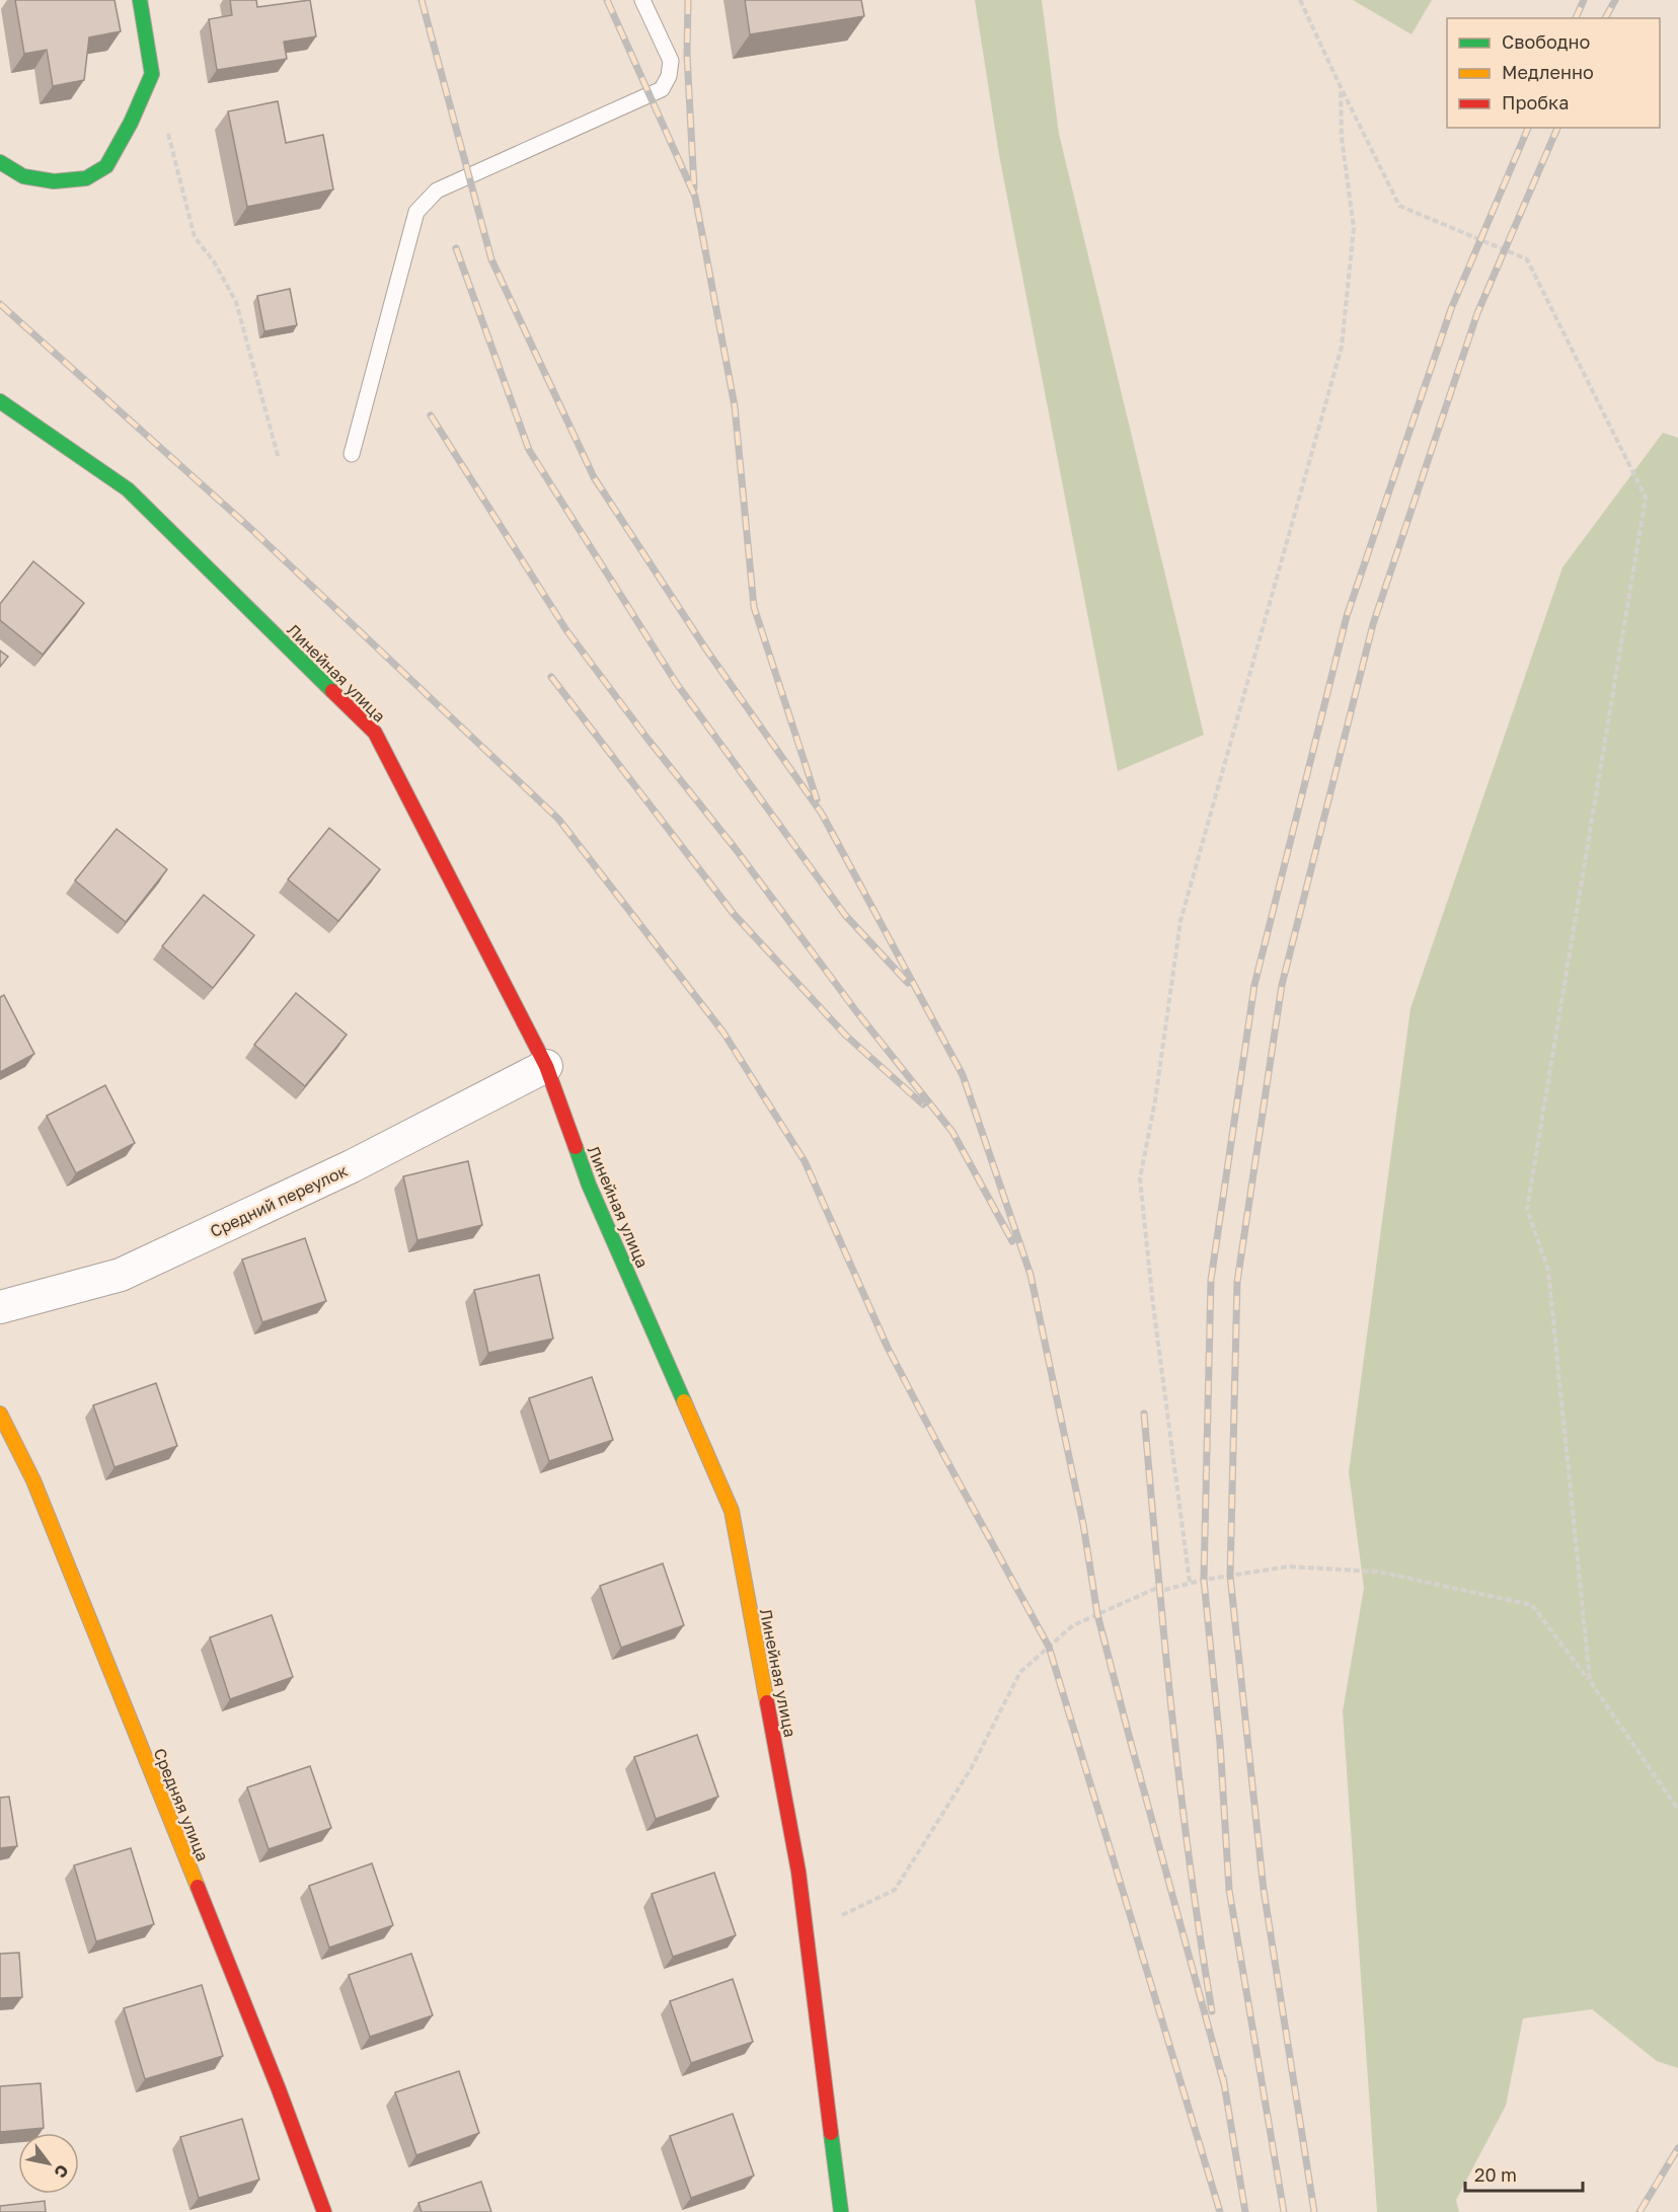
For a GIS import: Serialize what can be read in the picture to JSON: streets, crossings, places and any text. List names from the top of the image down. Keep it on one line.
{"streets":{"street":["Линейная улица","Средний переулок","Средняя улица"]},"crossings":[["Линейная улица","Средний переулок"]],"legend":["Свободно","Медленно","Пробка"],"scale_bar":"20 m","north":"bottom right"}
